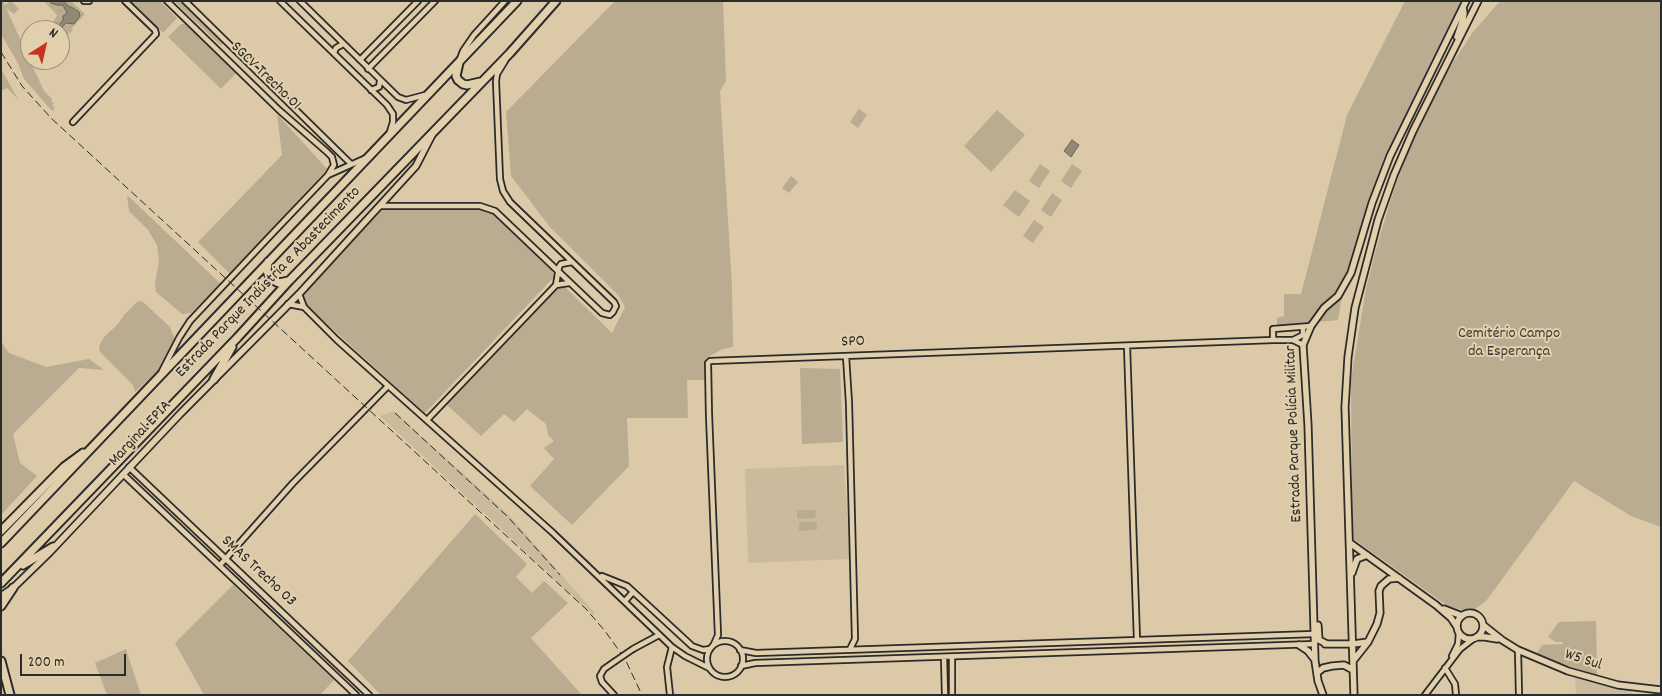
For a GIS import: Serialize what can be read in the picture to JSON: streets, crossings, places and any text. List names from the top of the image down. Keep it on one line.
{"streets":{"highway":["Estrada Parque Indústria e Abastecimento"],"main road":["Marginal EPIA","Estrada Parque Polícia Militar","W5 Sul"],"street":["SGCV Trecho 01","SPO","SMAS Trecho 03"]},"crossings":[["Estrada Parque Indústria e Abastecimento","Marginal EPIA"],["SPO","Estrada Parque Polícia Militar"],["Marginal EPIA","SMAS Trecho 03"]],"parks":["Cemitério Campo da Esperança"],"scale_bar":"200 m","north":"top right"}
